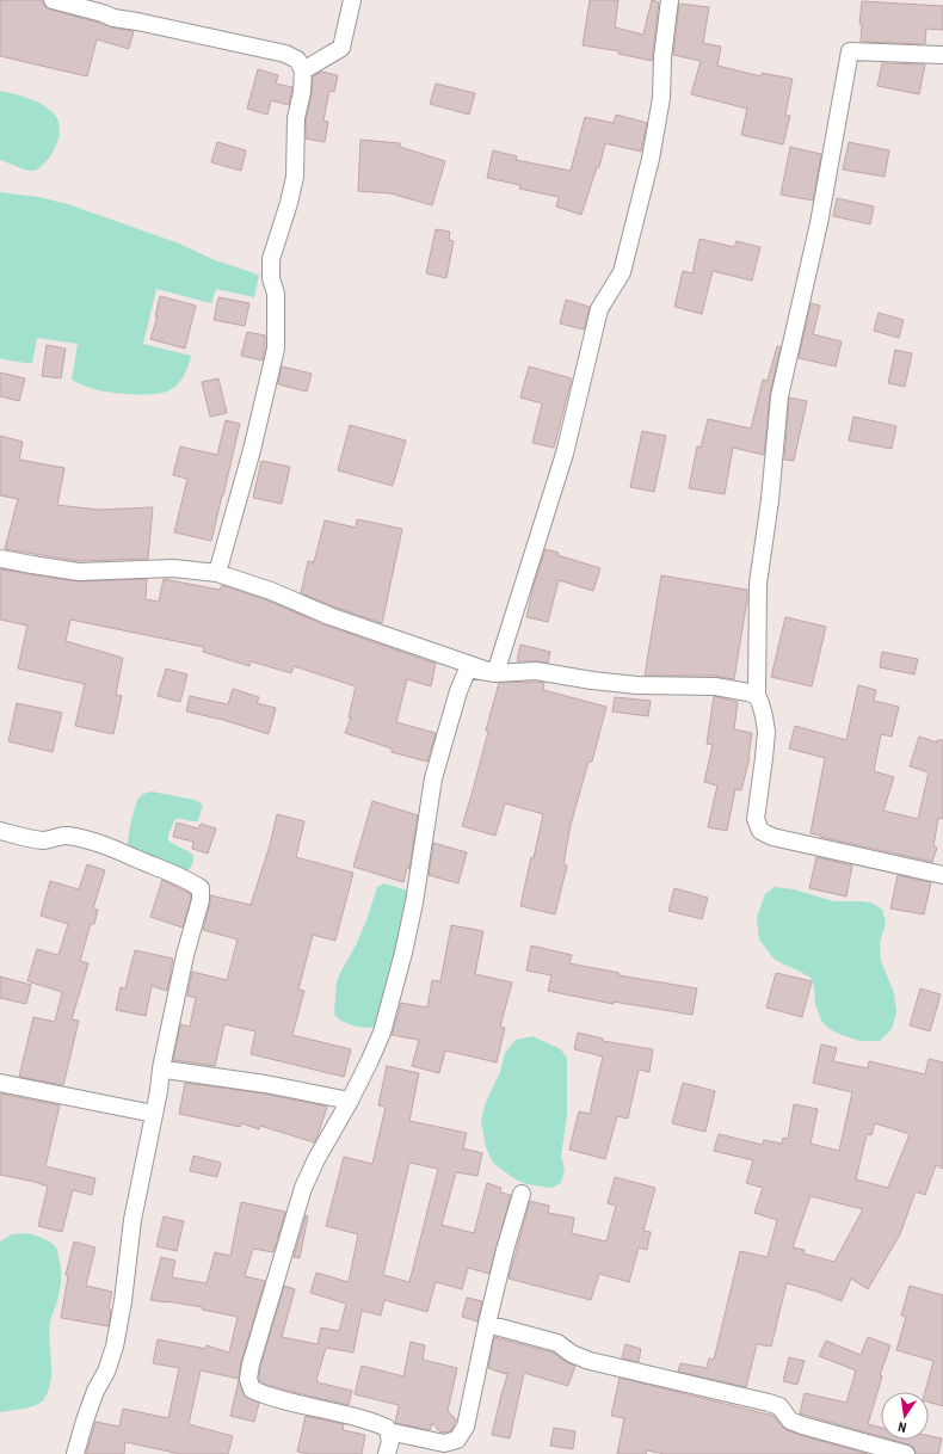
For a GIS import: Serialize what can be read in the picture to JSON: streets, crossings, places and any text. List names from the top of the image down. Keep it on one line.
{"north":"bottom"}
